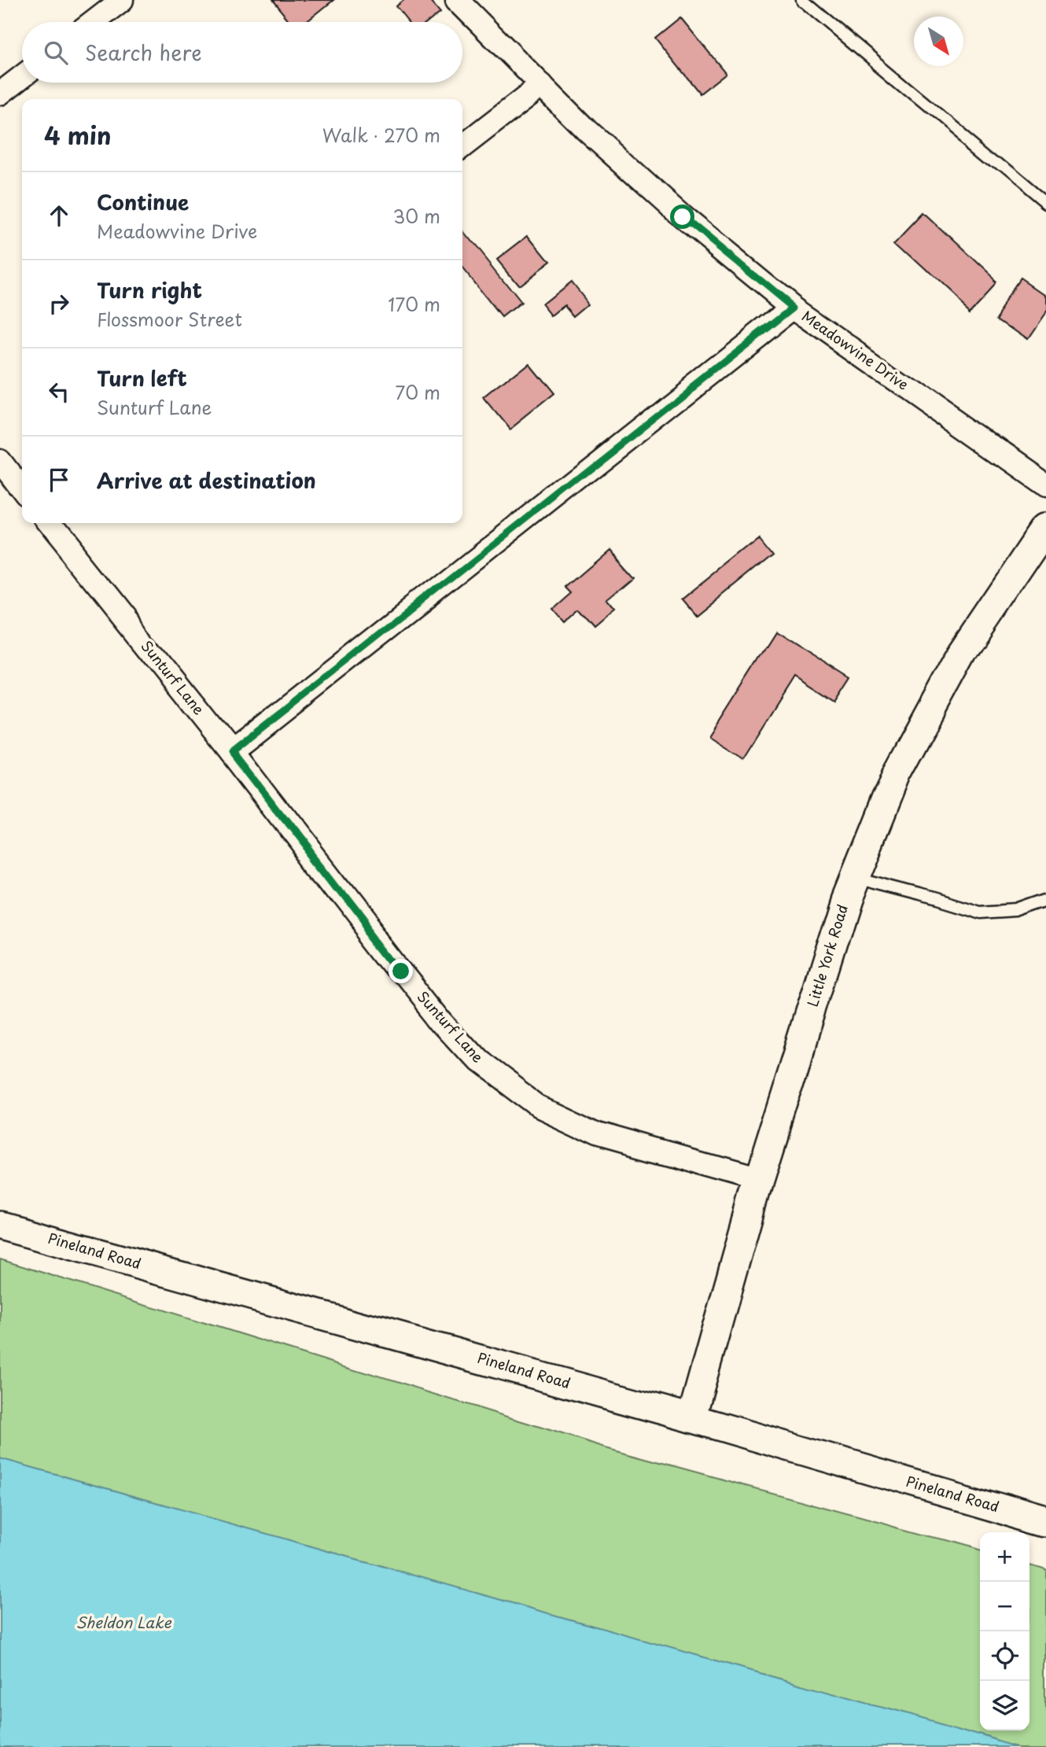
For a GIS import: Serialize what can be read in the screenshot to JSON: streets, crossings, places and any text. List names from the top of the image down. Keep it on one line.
{"streets":{"street":["Meadowvine Drive","Sunturf Lane","Little York Road","Pineland Road"]},"crossings":[["Sunturf Lane","Little York Road"],["Little York Road","Pineland Road"]],"water":["Sheldon Lake"],"north":"bottom right","page":{"search":"Search here","heading":["4 min","Walk · 270 m"],"list":[["Continue","Meadowvine Drive","30 m"],["Turn right","Flossmoor Street","170 m"],["Turn left","Sunturf Lane","70 m"],"Arrive at destination"],"map_buttons":["+","−"]}}
